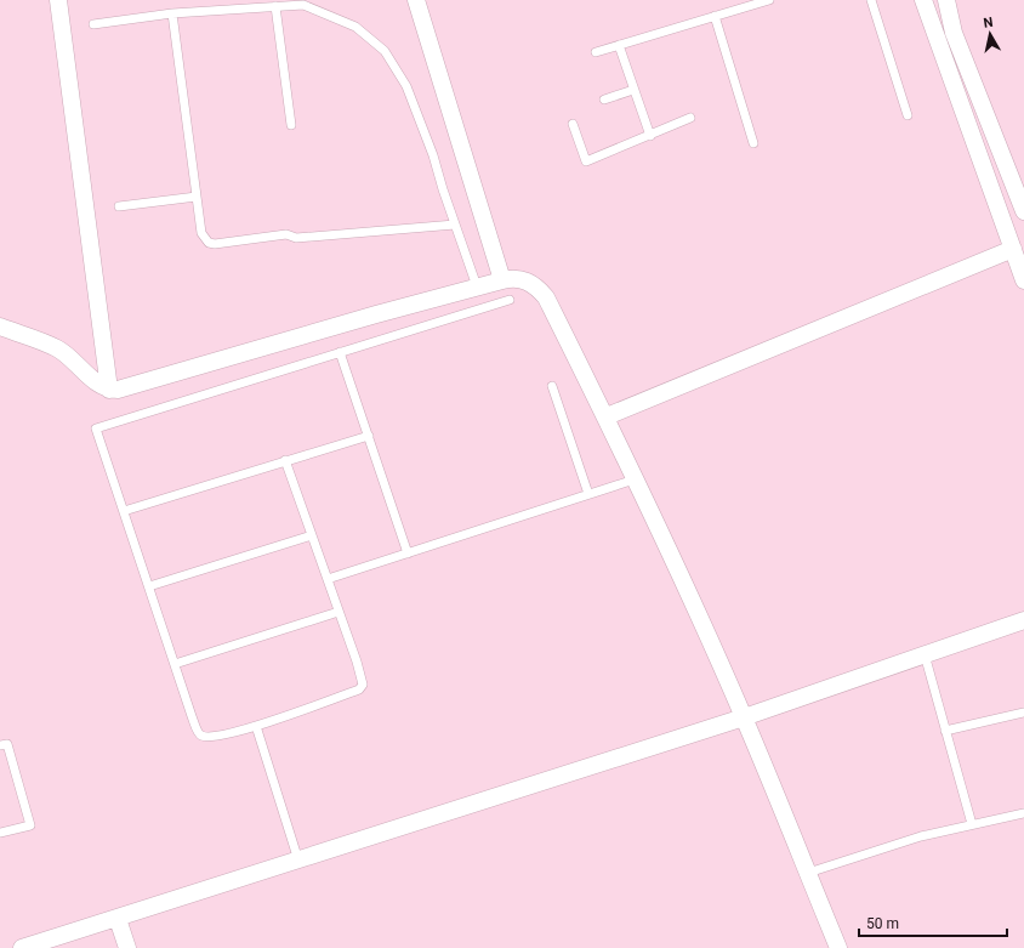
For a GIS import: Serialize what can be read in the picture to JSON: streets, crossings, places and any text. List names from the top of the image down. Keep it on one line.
{"scale_bar":"50 m","north":"top"}
